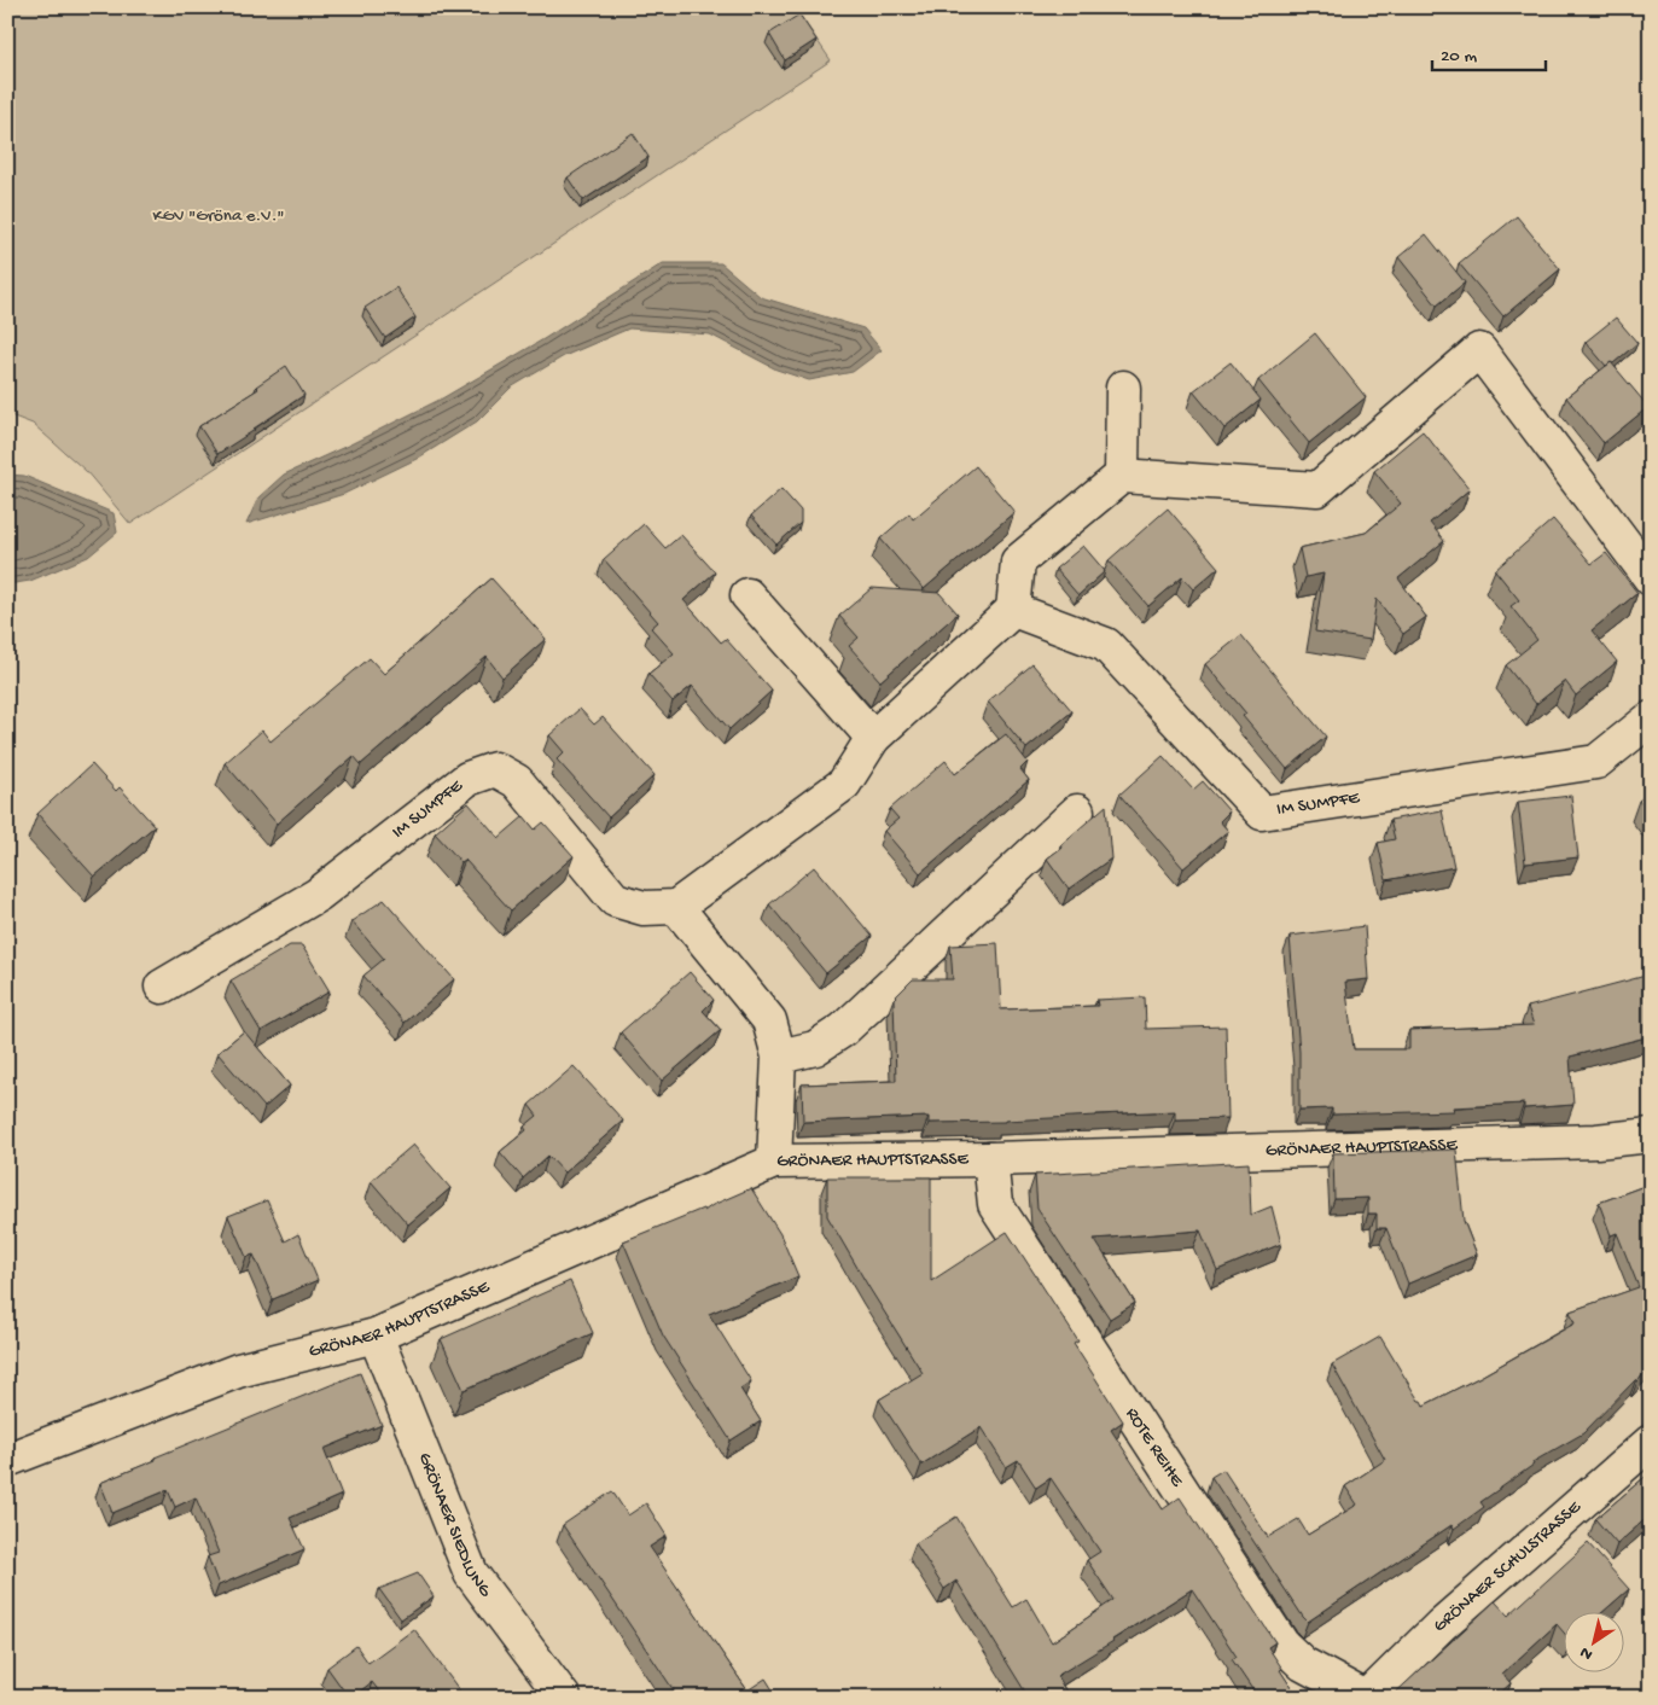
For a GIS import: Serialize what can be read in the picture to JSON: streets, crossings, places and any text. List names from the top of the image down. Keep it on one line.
{"streets":{"street":["IM SUMPFE","GRÖNAER HAUPTSTRASSE","ROTE REIHE","GRÖNAER SIEDLUNG","GRÖNAER SCHULSTRASSE"]},"crossings":[["GRÖNAER HAUPTSTRASSE","ROTE REIHE"],["GRÖNAER HAUPTSTRASSE","GRÖNAER SIEDLUNG"],["ROTE REIHE","GRÖNAER SCHULSTRASSE"]],"parks":["KGV \"Gröna e.V.\""],"scale_bar":"20 m","north":"bottom left"}
